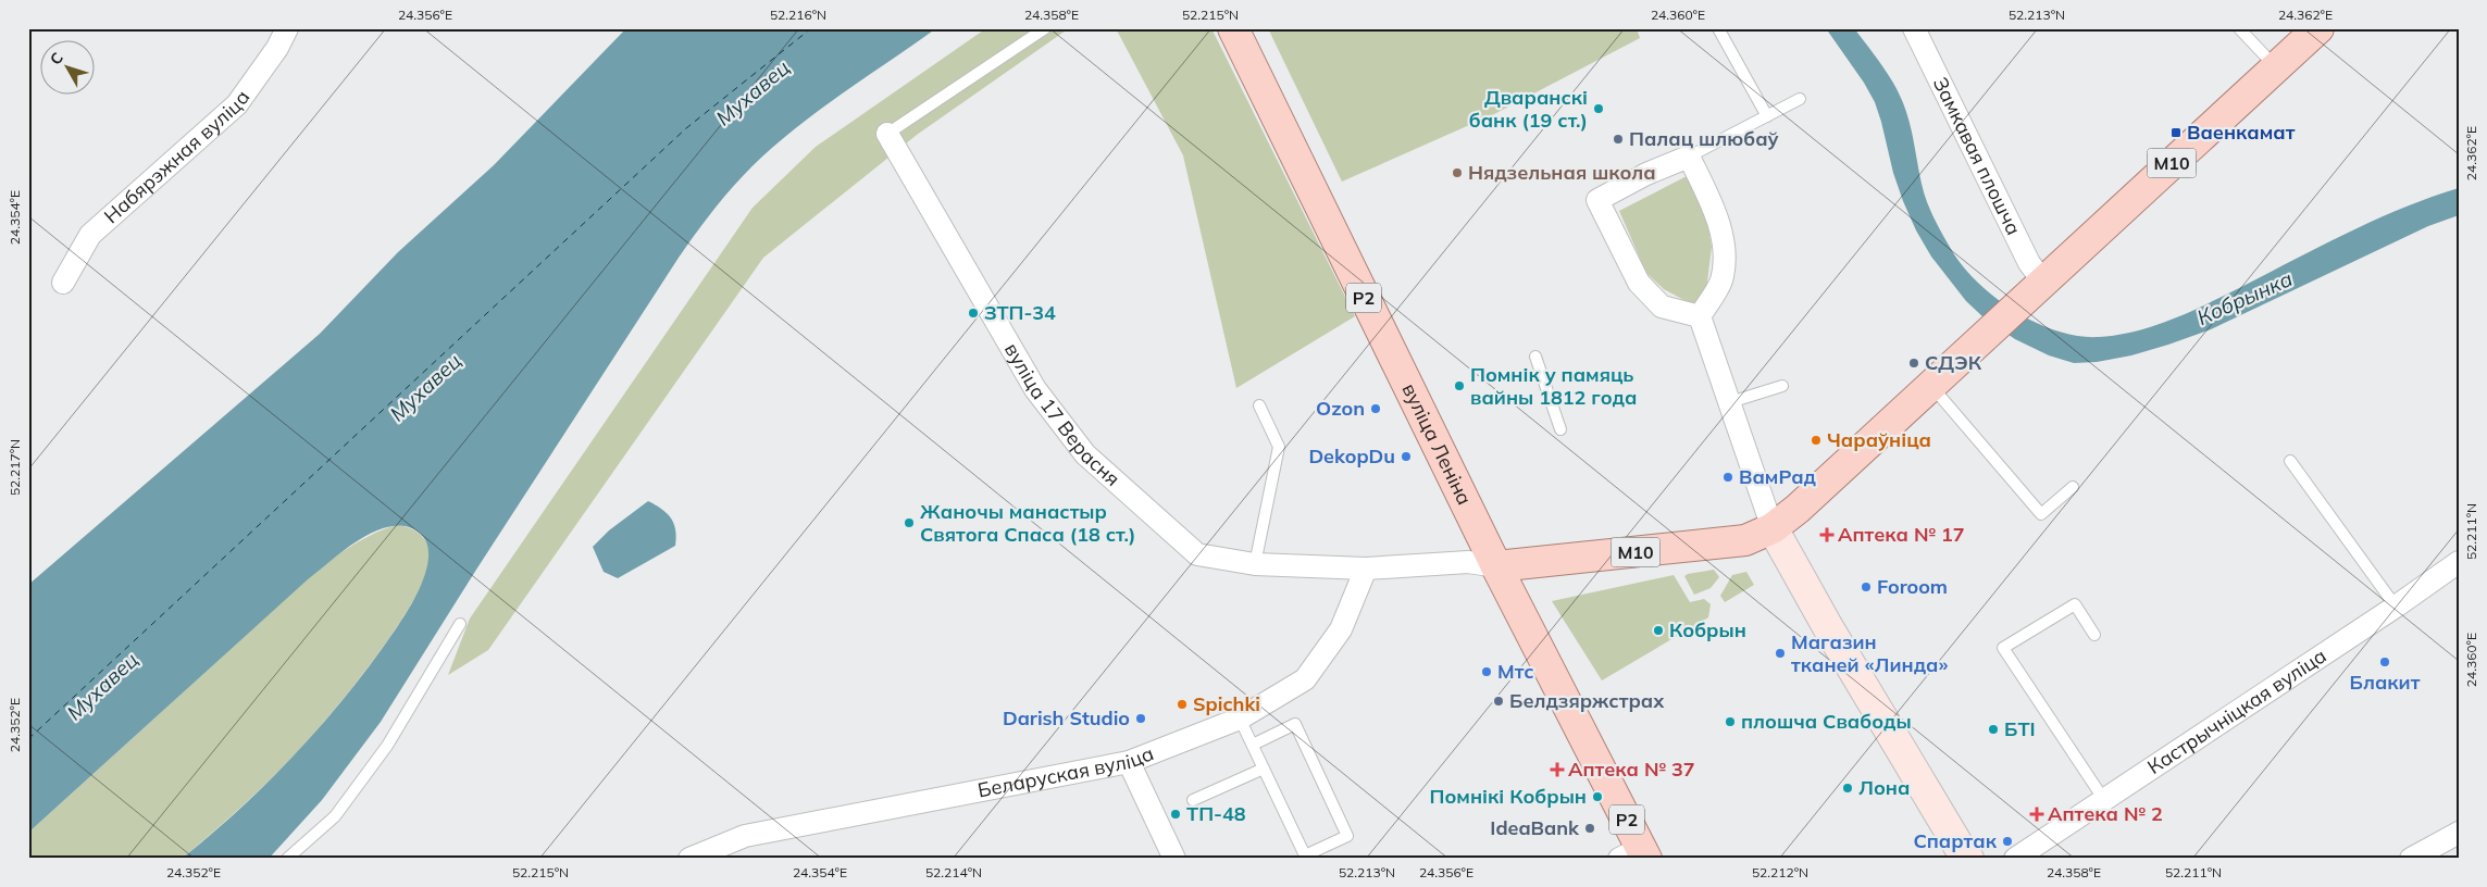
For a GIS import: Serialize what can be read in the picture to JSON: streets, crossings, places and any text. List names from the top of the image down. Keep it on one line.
{"streets":{"main road":["М10","Р2","вуліца Леніна"],"street":["Набярэжная вуліца","Замкавая плошча","вуліца 17 Верасня","Кастрычніцкая вуліца","Беларуская вуліца"]},"crossings":[["Замкавая плошча","М10"],["М10","вуліца 17 Верасня"],["М10","вуліца Леніна"],["вуліца 17 Верасня","вуліца Леніна"],["вуліца 17 Верасня","Беларуская вуліца"]],"water":["Мухавец","Кобрынка"],"places":{"other":["Дваранскі банк (19 ст.)","Палац шлюбаў","Нядзельная школа","ЗТП-34","СДЭК","Помнік у памяць вайны 1812 года","Ozon","Чараўніца","DekopDu","ВамРад","Жаночы манастыр Святога Спаса (18 ст.)","Foroom","Кобрын","Магазин тканей «Линда»","Блакит","Мтс","Белдзяржстрах","Spichki","Darish Studio","плошча Свабоды","БТІ","Лона","Помнікі Кобрын","ТП-48","IdeaBank","Спартак"],"transit":["Ваенкамат"],"health":["Аптека № 17","Аптека № 37","Аптека № 2"]},"north":"top left","coordinates":["24.356°E","52.216°N","24.358°E","52.215°N","24.360°E","52.213°N","24.362°E","24.354°E","52.217°N","52.211°N","24.352°E","52.214°N","52.212°N"]}
